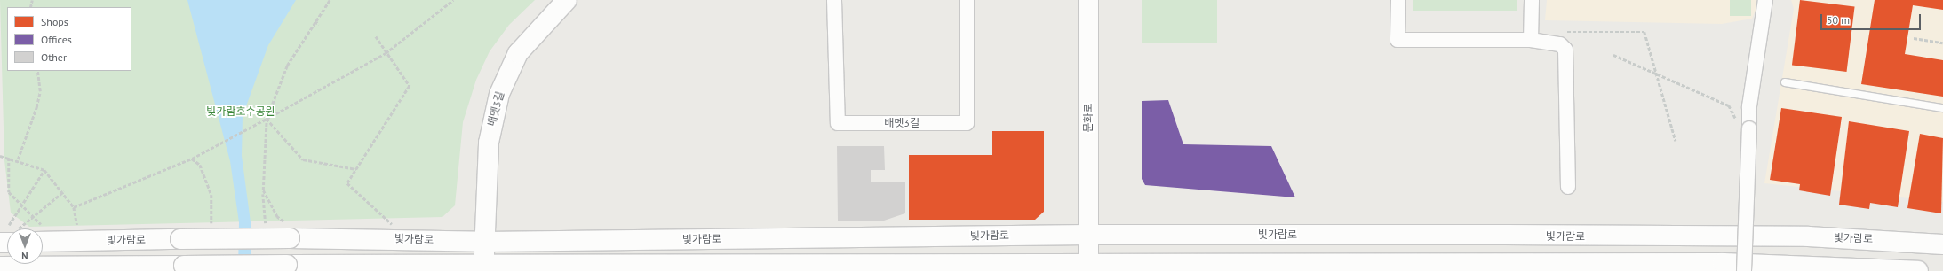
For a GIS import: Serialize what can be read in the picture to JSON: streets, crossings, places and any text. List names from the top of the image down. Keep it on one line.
{"streets":{"main road":["배멧3길","문화로","빛가람로"]},"crossings":[["배멧3길","빛가람로"],["문화로","빛가람로"]],"parks":["빛가람호수공원"],"legend":["Shops","Offices","Other"],"scale_bar":"50 m","north":"bottom"}
